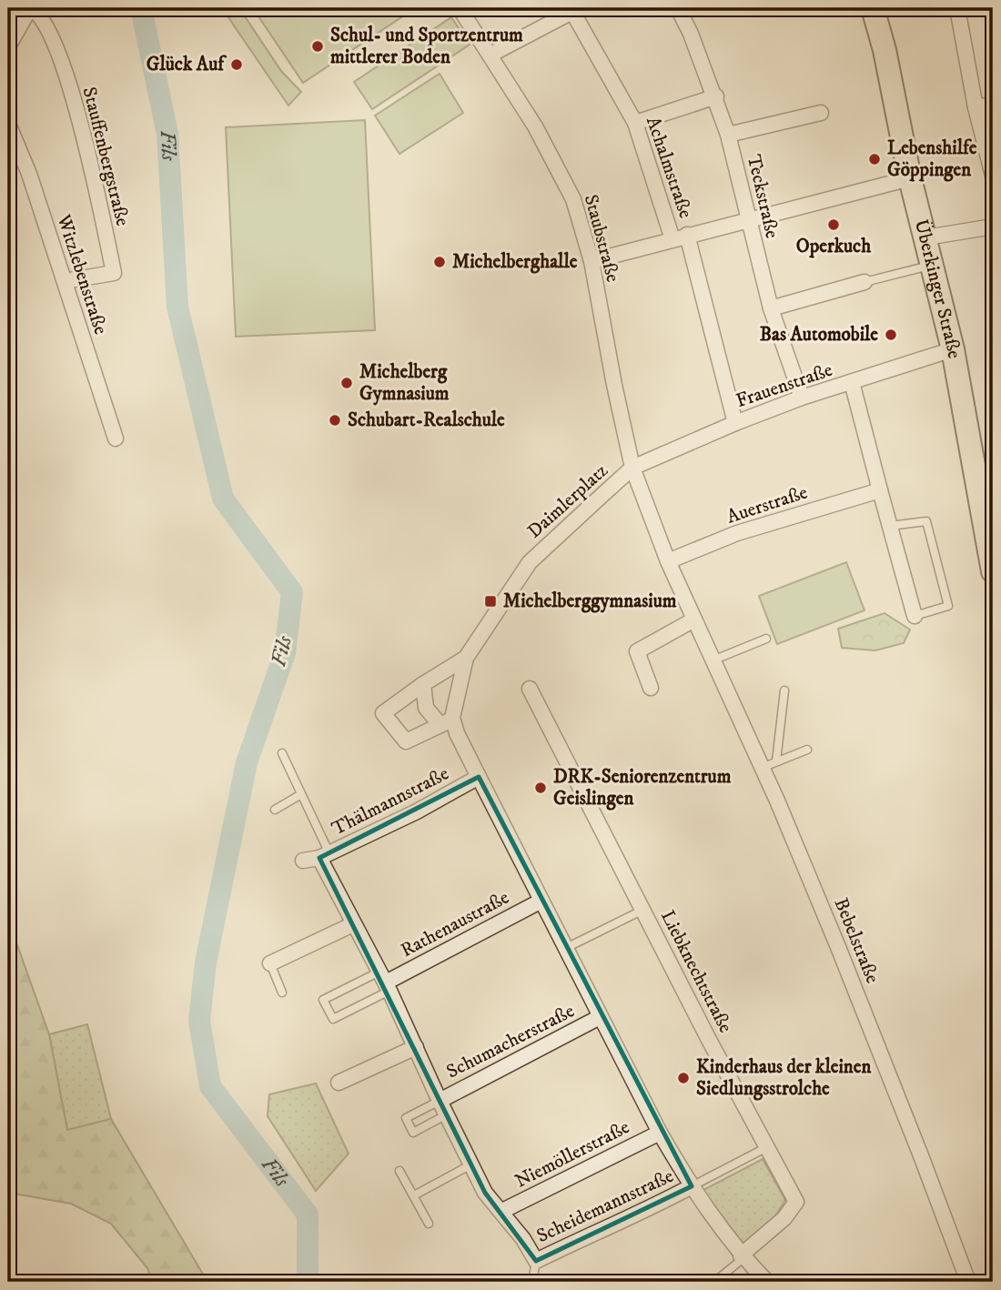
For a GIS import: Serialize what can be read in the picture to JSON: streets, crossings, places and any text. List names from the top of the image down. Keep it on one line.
{"streets":{"main road":["Überkinger Straße"],"street":["Stauffenbergstraße","Achalmstraße","Teckstraße","Staubstraße","Witzlebenstraße","Frauenstraße","Daimlerplatz","Auerstraße","Thälmannstraße","Rathenaustraße","Bebelstraße","Liebknechtstraße","Schumacherstraße","Niemöllerstraße","Scheidemannstraße"]},"crossings":[["Stauffenbergstraße","Witzlebenstraße"],["Achalmstraße","Frauenstraße"],["Teckstraße","Frauenstraße"],["Staubstraße","Frauenstraße"],["Staubstraße","Daimlerplatz"],["Überkinger Straße","Frauenstraße"],["Frauenstraße","Daimlerplatz"],["Daimlerplatz","Auerstraße"],["Daimlerplatz","Bebelstraße"],["Auerstraße","Bebelstraße"],["Schumacherstraße","Niemöllerstraße"],["Niemöllerstraße","Scheidemannstraße"]],"water":["Fils"],"places":{"other":["Schul- und Sportzentrum mittlerer Boden","Glück Auf","Lebenshilfe Göppingen","Operkuch","Michelberghalle","Bas Automobile","Michelberg Gymnasium","Schubart-Realschule","DRK-Seniorenzentrum Geislingen","Kinderhaus der kleinen Siedlungsstrolche"],"transit":["Michelberggymnasium"]}}
